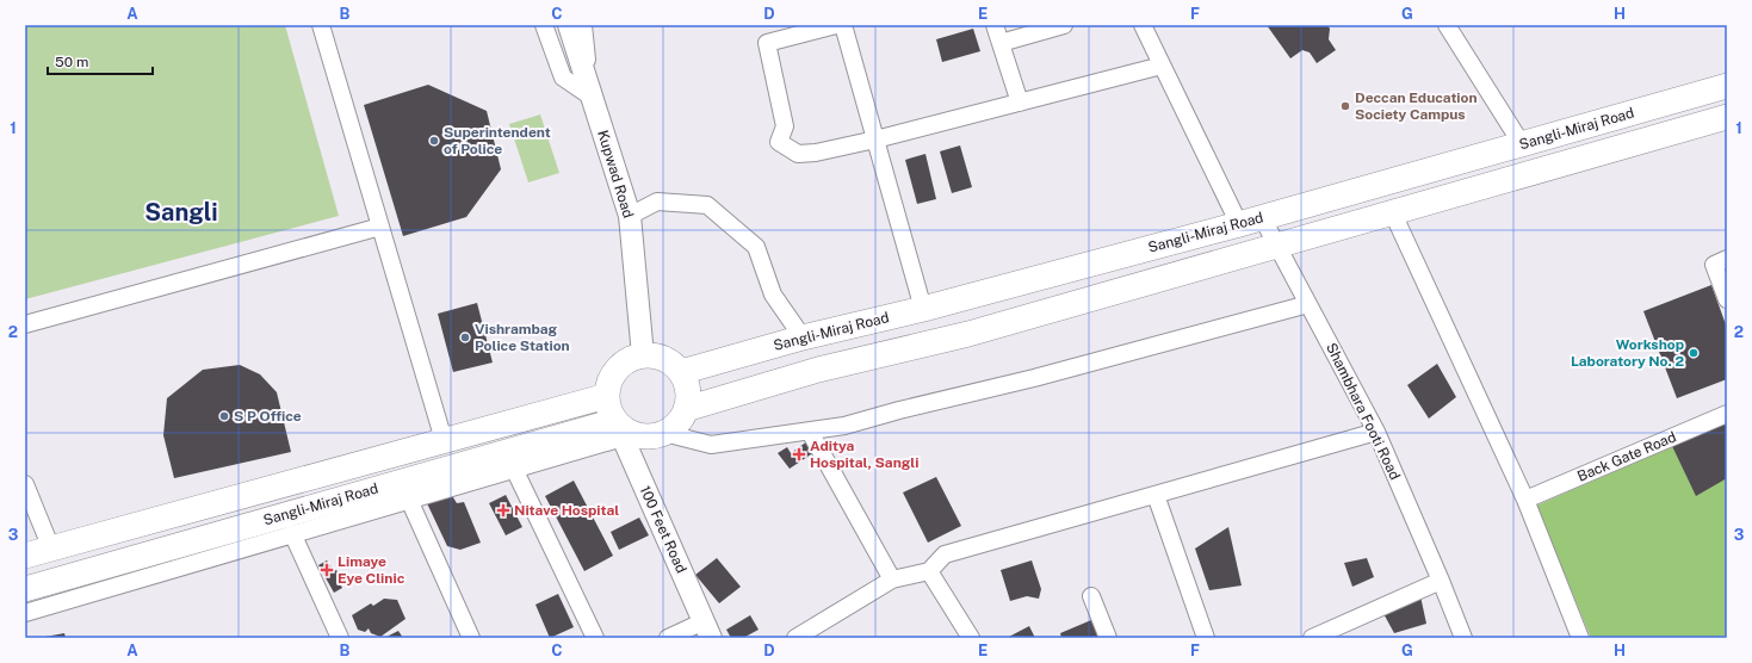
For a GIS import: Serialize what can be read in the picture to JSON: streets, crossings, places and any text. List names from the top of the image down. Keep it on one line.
{"streets":{"highway":["Sangli-Miraj Road"],"main road":["Kupwad Road","100 Feet Road"],"street":["Shambhara Footi Road","Back Gate Road"]},"crossings":[["Sangli-Miraj Road","Kupwad Road"],["Sangli-Miraj Road","Shambhara Footi Road"],["Sangli-Miraj Road","100 Feet Road"],["Kupwad Road","100 Feet Road"]],"districts":["Sangli"],"places":{"other":["Deccan Education Society Campus","Superintendent of Police","Vishrambag Police Station","Workshop Laboratory No. 2","S P Office"],"health":["Aditya Hospital, Sangli","Nitave Hospital","Limaye Eye Clinic"]},"scale_bar":"50 m","grid":{"columns":["A","B","C","D","E","F","G","H"],"rows":["1","2","3"]}}
